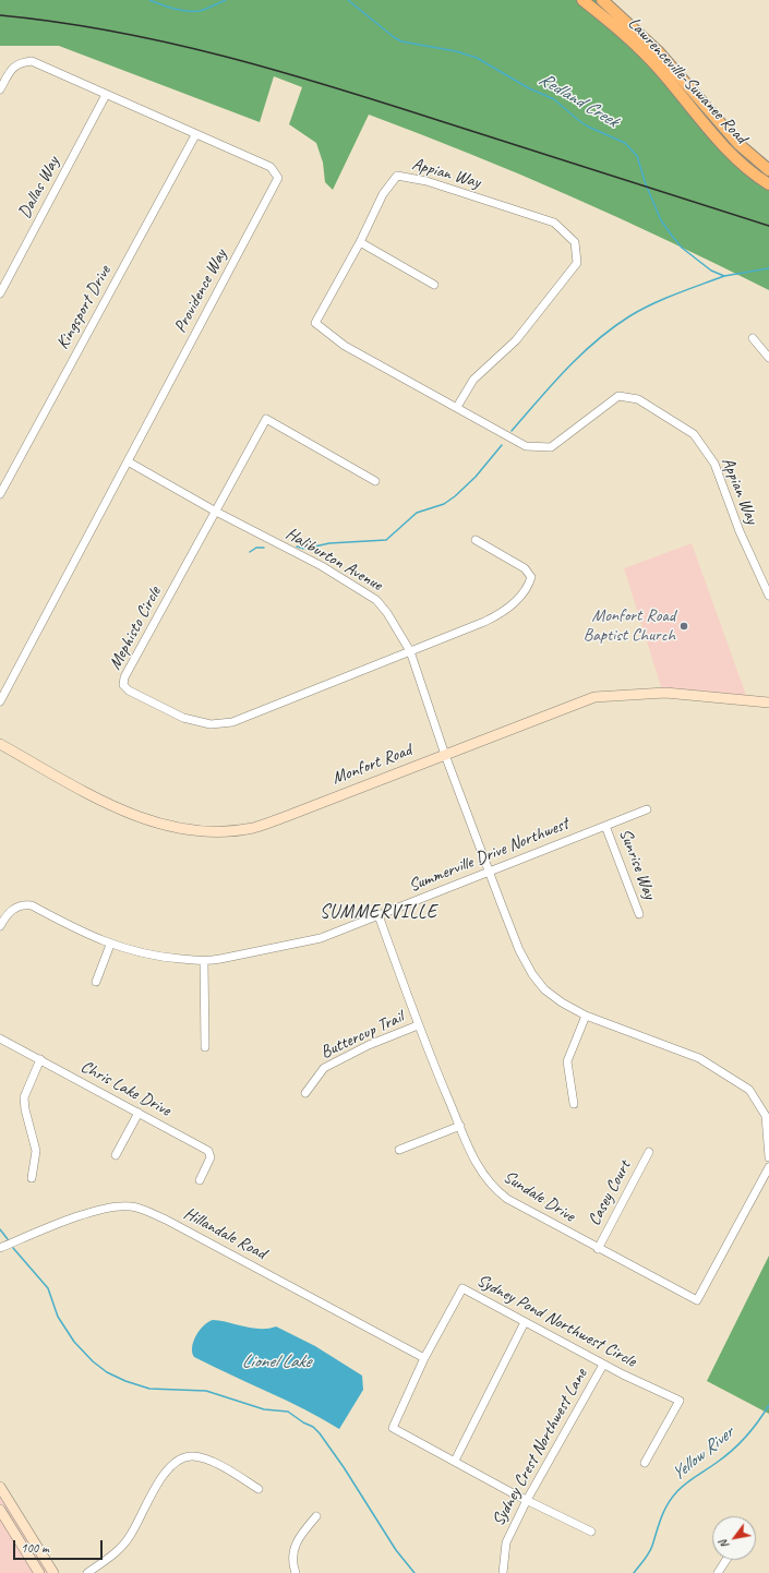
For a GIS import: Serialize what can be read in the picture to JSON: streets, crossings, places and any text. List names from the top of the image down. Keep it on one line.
{"streets":{"main road":["Lawrenceville-Suwanee Road"],"street":["Appian Way","Dallas Way","Providence Way","Kingsport Drive","Haliburton Avenue","Mephisto Circle","Monfort Road","Summerville Drive Northwest","Sunrise Way","Buttercup Trail","Chris Lake Drive","Casey Court","Sundale Drive","Hillandale Road","Sydney Pond Northwest Circle","Sydney Crest Northwest Lane"]},"crossings":[["Dallas Way","Providence Way"],["Providence Way","Kingsport Drive"],["Providence Way","Haliburton Avenue"],["Haliburton Avenue","Mephisto Circle"],["Haliburton Avenue","Monfort Road"],["Summerville Drive Northwest","Sunrise Way"],["Summerville Drive Northwest","Sundale Drive"],["Buttercup Trail","Sundale Drive"],["Casey Court","Sundale Drive"],["Hillandale Road","Sydney Pond Northwest Circle"],["Sydney Pond Northwest Circle","Sydney Crest Northwest Lane"]],"districts":["SUMMERVILLE"],"water":["Redland Creek","Lionel Lake","Yellow River"],"places":["Monfort Road Baptist Church"],"scale_bar":"100 m","north":"bottom left"}
